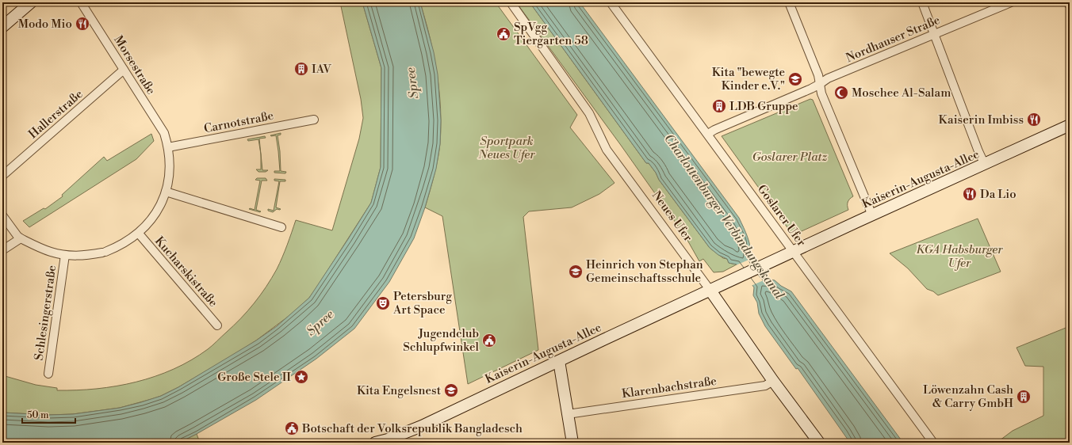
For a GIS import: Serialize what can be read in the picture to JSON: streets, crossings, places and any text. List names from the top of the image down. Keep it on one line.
{"streets":{"main road":["Kaiserin-Augusta-Allee","Neues Ufer"],"street":["Nordhauser Straße","Morsestraße","Hallerstraße","Carnotstraße","Goslarer Ufer","Kucharskistraße","Schlesingerstraße","Klarenbachstraße"]},"crossings":[["Morsestraße","Hallerstraße"],["Morsestraße","Carnotstraße"],["Kaiserin-Augusta-Allee","Goslarer Ufer"],["Kaiserin-Augusta-Allee","Neues Ufer"],["Neues Ufer","Klarenbachstraße"]],"water":["Spree","Charlottenburger Verbindungskanal"],"parks":["Sportpark Neues Ufer","Goslarer Platz","KGA Habsburger Ufer"],"places":{"restaurant":["Modo Mio","Kaiserin Imbiss","Da Lio"],"public building":["SpVgg Tiergarten 58","Jugendclub Schlupfwinkel","Botschaft der Volksrepublik Bangladesch"],"building":["IAV","LDB Gruppe","Löwenzahn Cash & Carry GmbH"],"school or university":["Kita \"bewegte Kinder e.V.\"","Heinrich von Stephan Gemeinschaftsschule","Kita Engelsnest"],"mosque":["Moschee Al-Salam"],"theatre":["Petersburg Art Space"],"place":["Große Stele II"]},"scale_bar":"50 m"}
